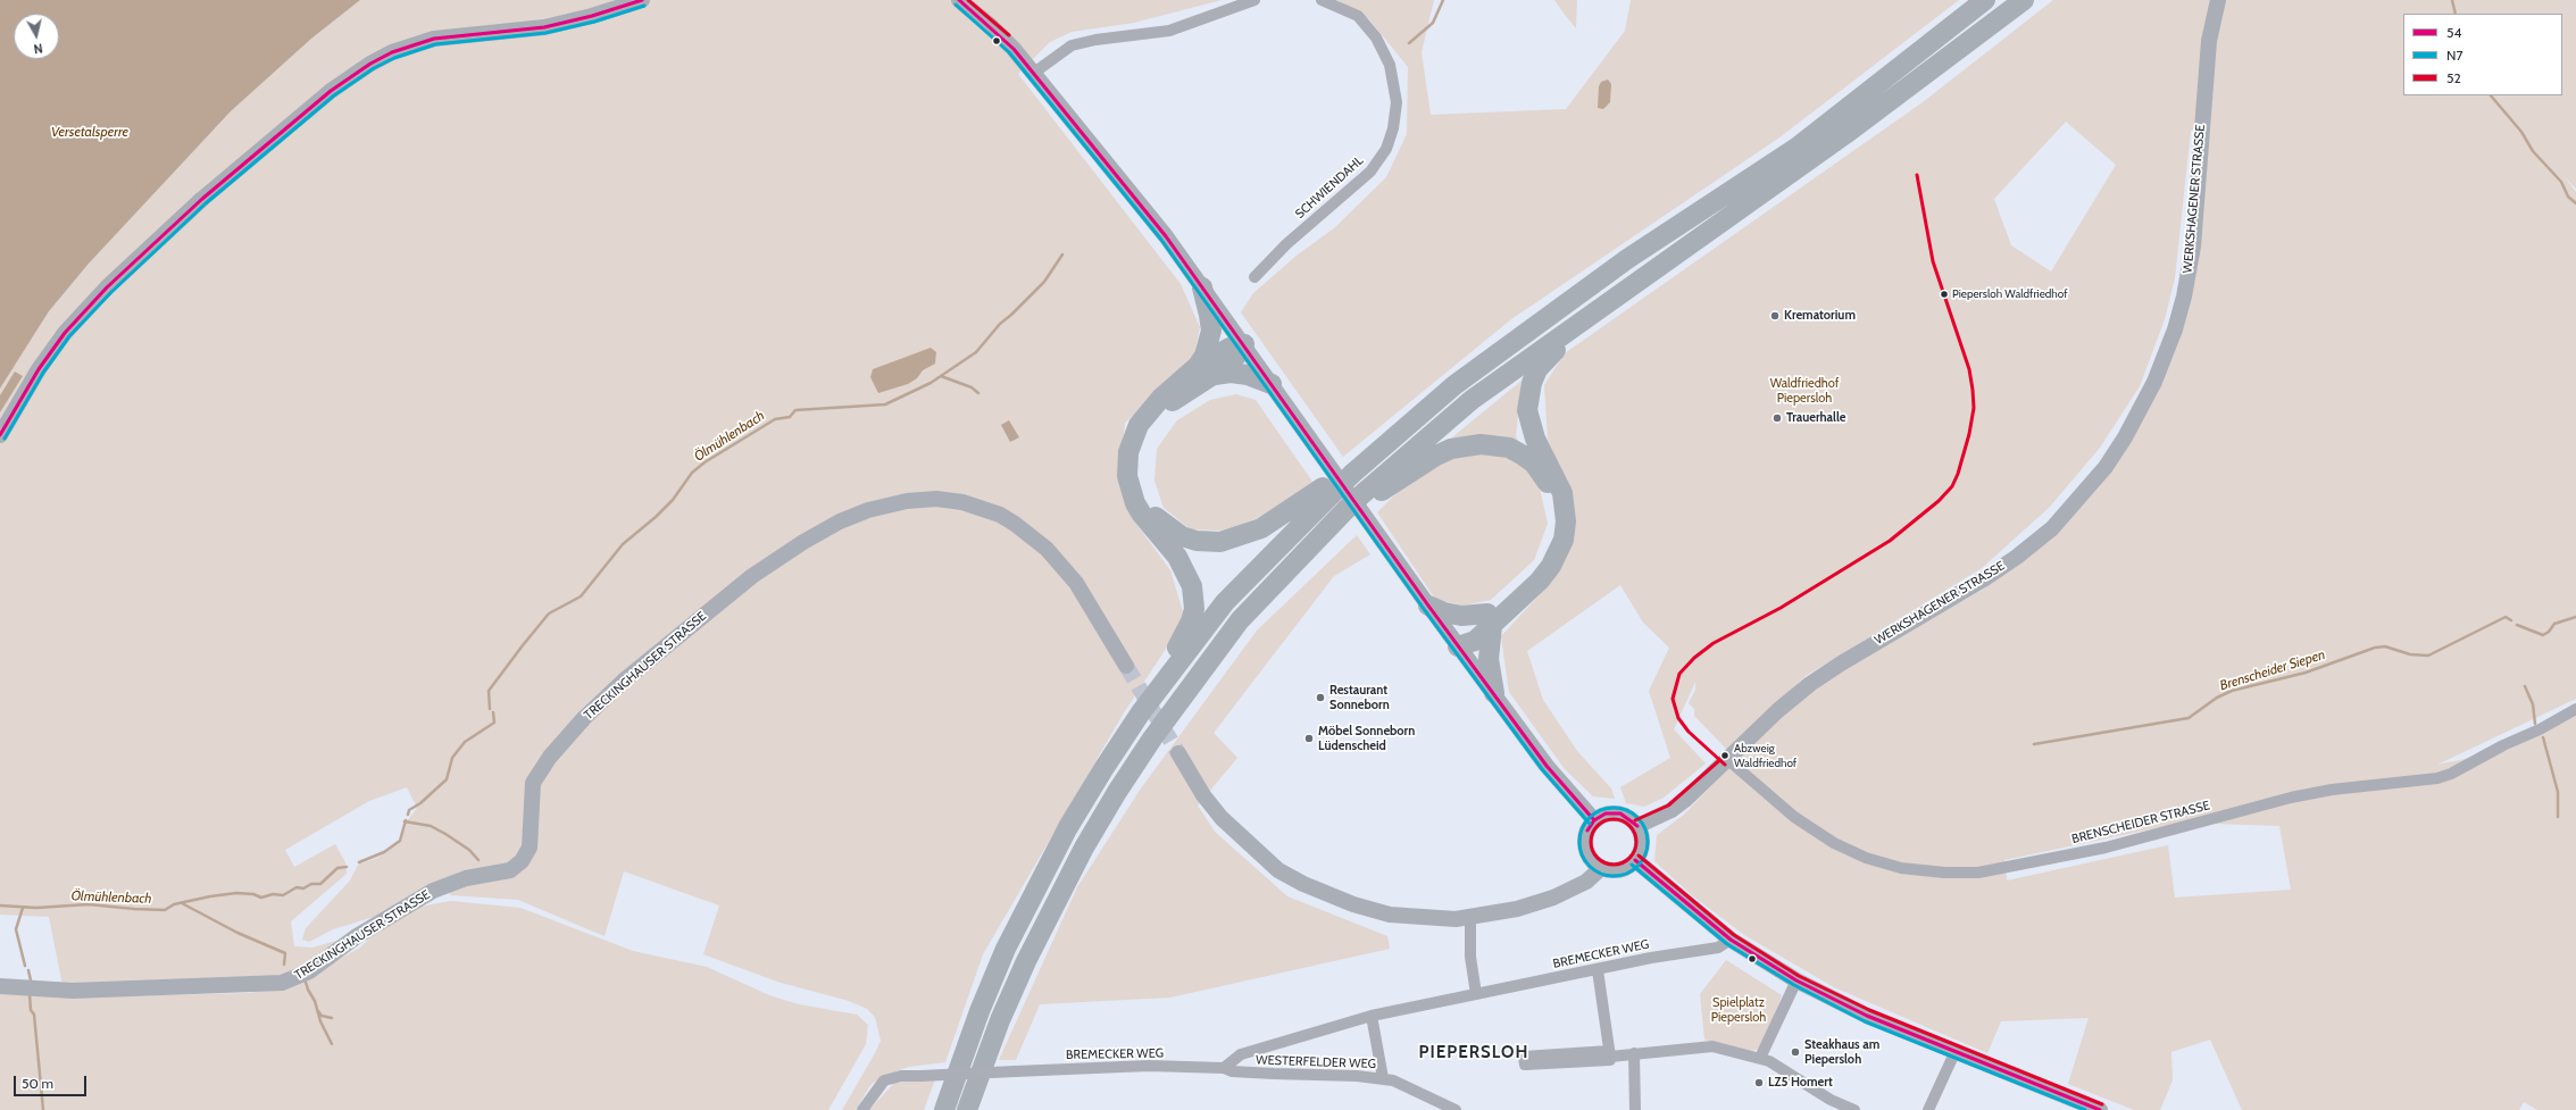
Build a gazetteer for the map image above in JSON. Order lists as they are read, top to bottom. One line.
{"streets":{"main road":["WERKSHAGENER STRASSE","TRECKINGHAUSER STRASSE"],"street":["SCHWIENDAHL","BRENSCHEIDER STRASSE","BREMECKER WEG","WESTERFELDER WEG"]},"crossings":[["WERKSHAGENER STRASSE","BRENSCHEIDER STRASSE"],["BREMECKER WEG","WESTERFELDER WEG"]],"districts":["PIEPERSLOH"],"water":["Versetalsperre","Ölmühlenbach","Brenscheider Siepen"],"parks":["Waldfriedhof Piepersloh","Spielplatz Piepersloh"],"places":["Piepersloh Waldfriedhof","Krematorium","Trauerhalle","Restaurant Sonneborn","Möbel Sonneborn Lüdenscheid","Abzweig Waldfriedhof","Steakhaus am Piepersloh","LZ5 Homert"],"lines":["transit line 54","transit line 52","transit line N7"],"legend":["54","N7","52"],"scale_bar":"50 m","north":"bottom"}
